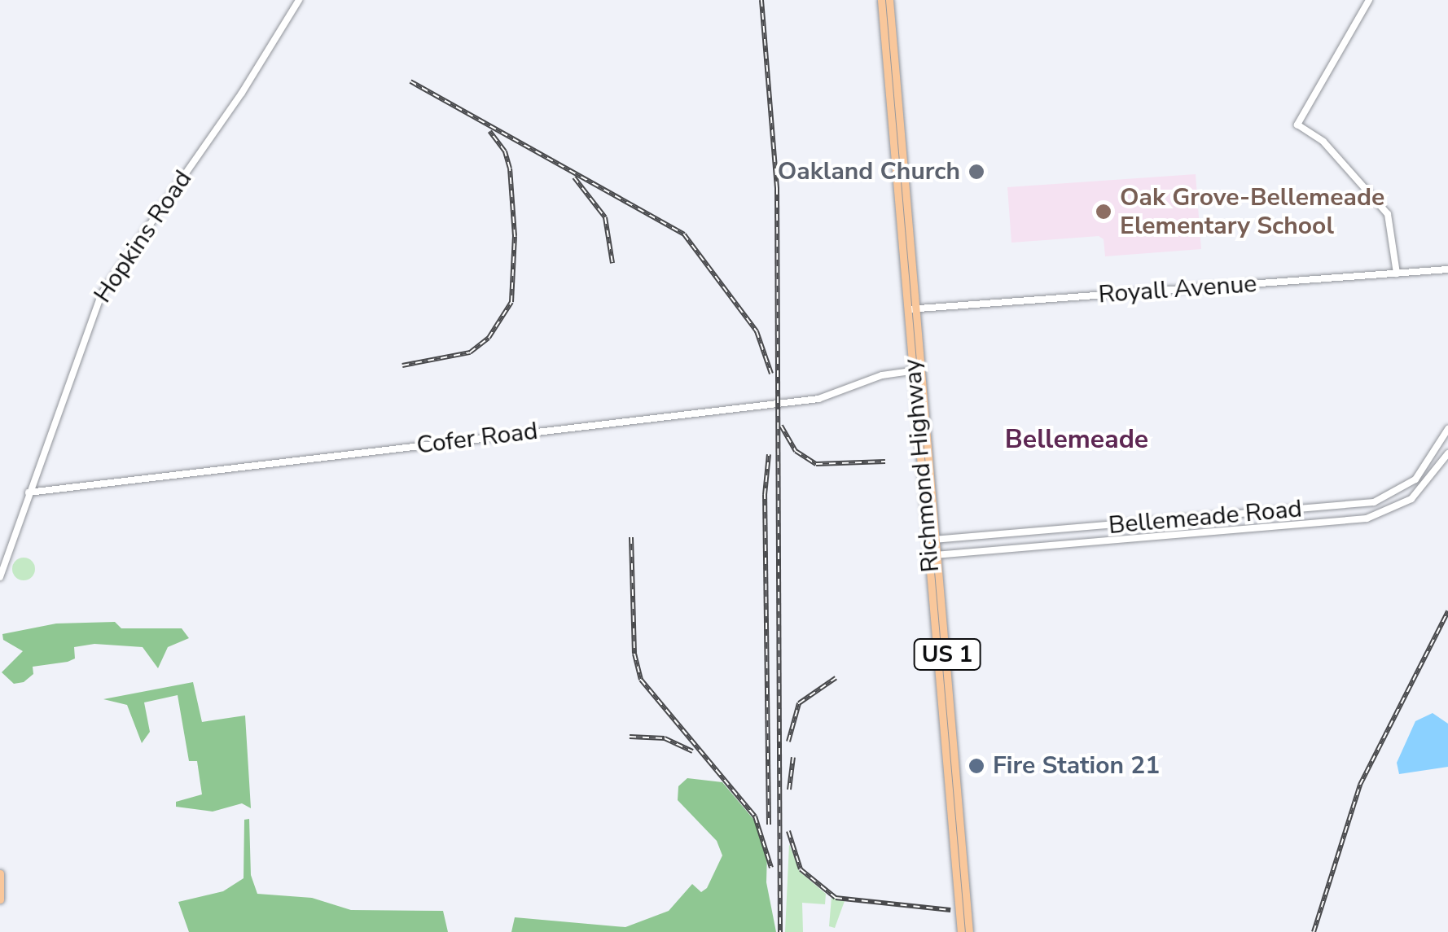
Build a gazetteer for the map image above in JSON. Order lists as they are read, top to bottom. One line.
{"streets":{"main road":["Richmond Highway","US 1"],"street":["Hopkins Road","Royall Avenue","Cofer Road","Bellemeade Road"]},"crossings":[["Hopkins Road","Cofer Road"],["Royall Avenue","Richmond Highway"],["Cofer Road","Richmond Highway"],["Richmond Highway","Bellemeade Road"]],"districts":["Bellemeade"],"places":["Oakland Church","Oak Grove-Bellemeade Elementary School","Fire Station 21"]}
